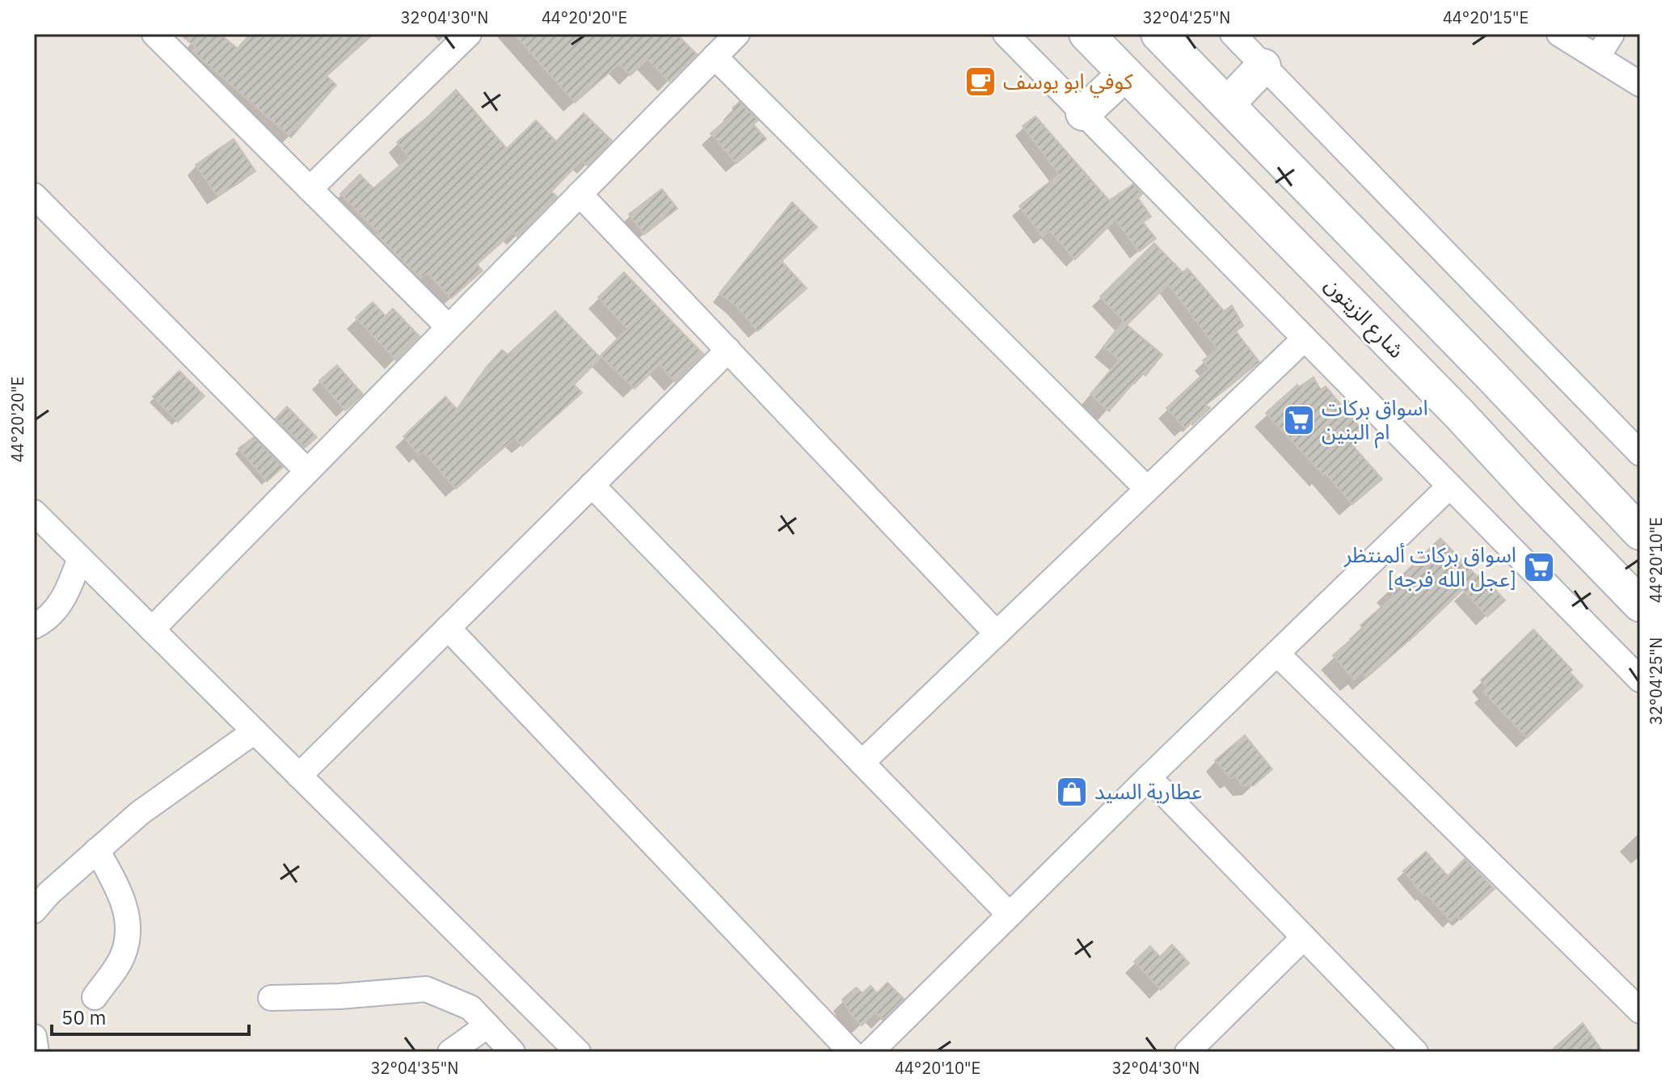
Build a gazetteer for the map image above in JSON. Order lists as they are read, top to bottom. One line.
{"streets":{"main road":["شارع الزيتون"]},"places":{"cafe":["كوفي ابو يوسف"],"supermarket":["اسواق بركات ام البنين","اسواق بركات ألمنتظر [عجل الله فرجه]"],"shop":["عطارية السيد"]},"scale_bar":"50 m","coordinates":["32°04'30\"N","44°20'20\"E","32°04'25\"N","44°20'15\"E","44°20'10\"E","32°04'35\"N"]}
